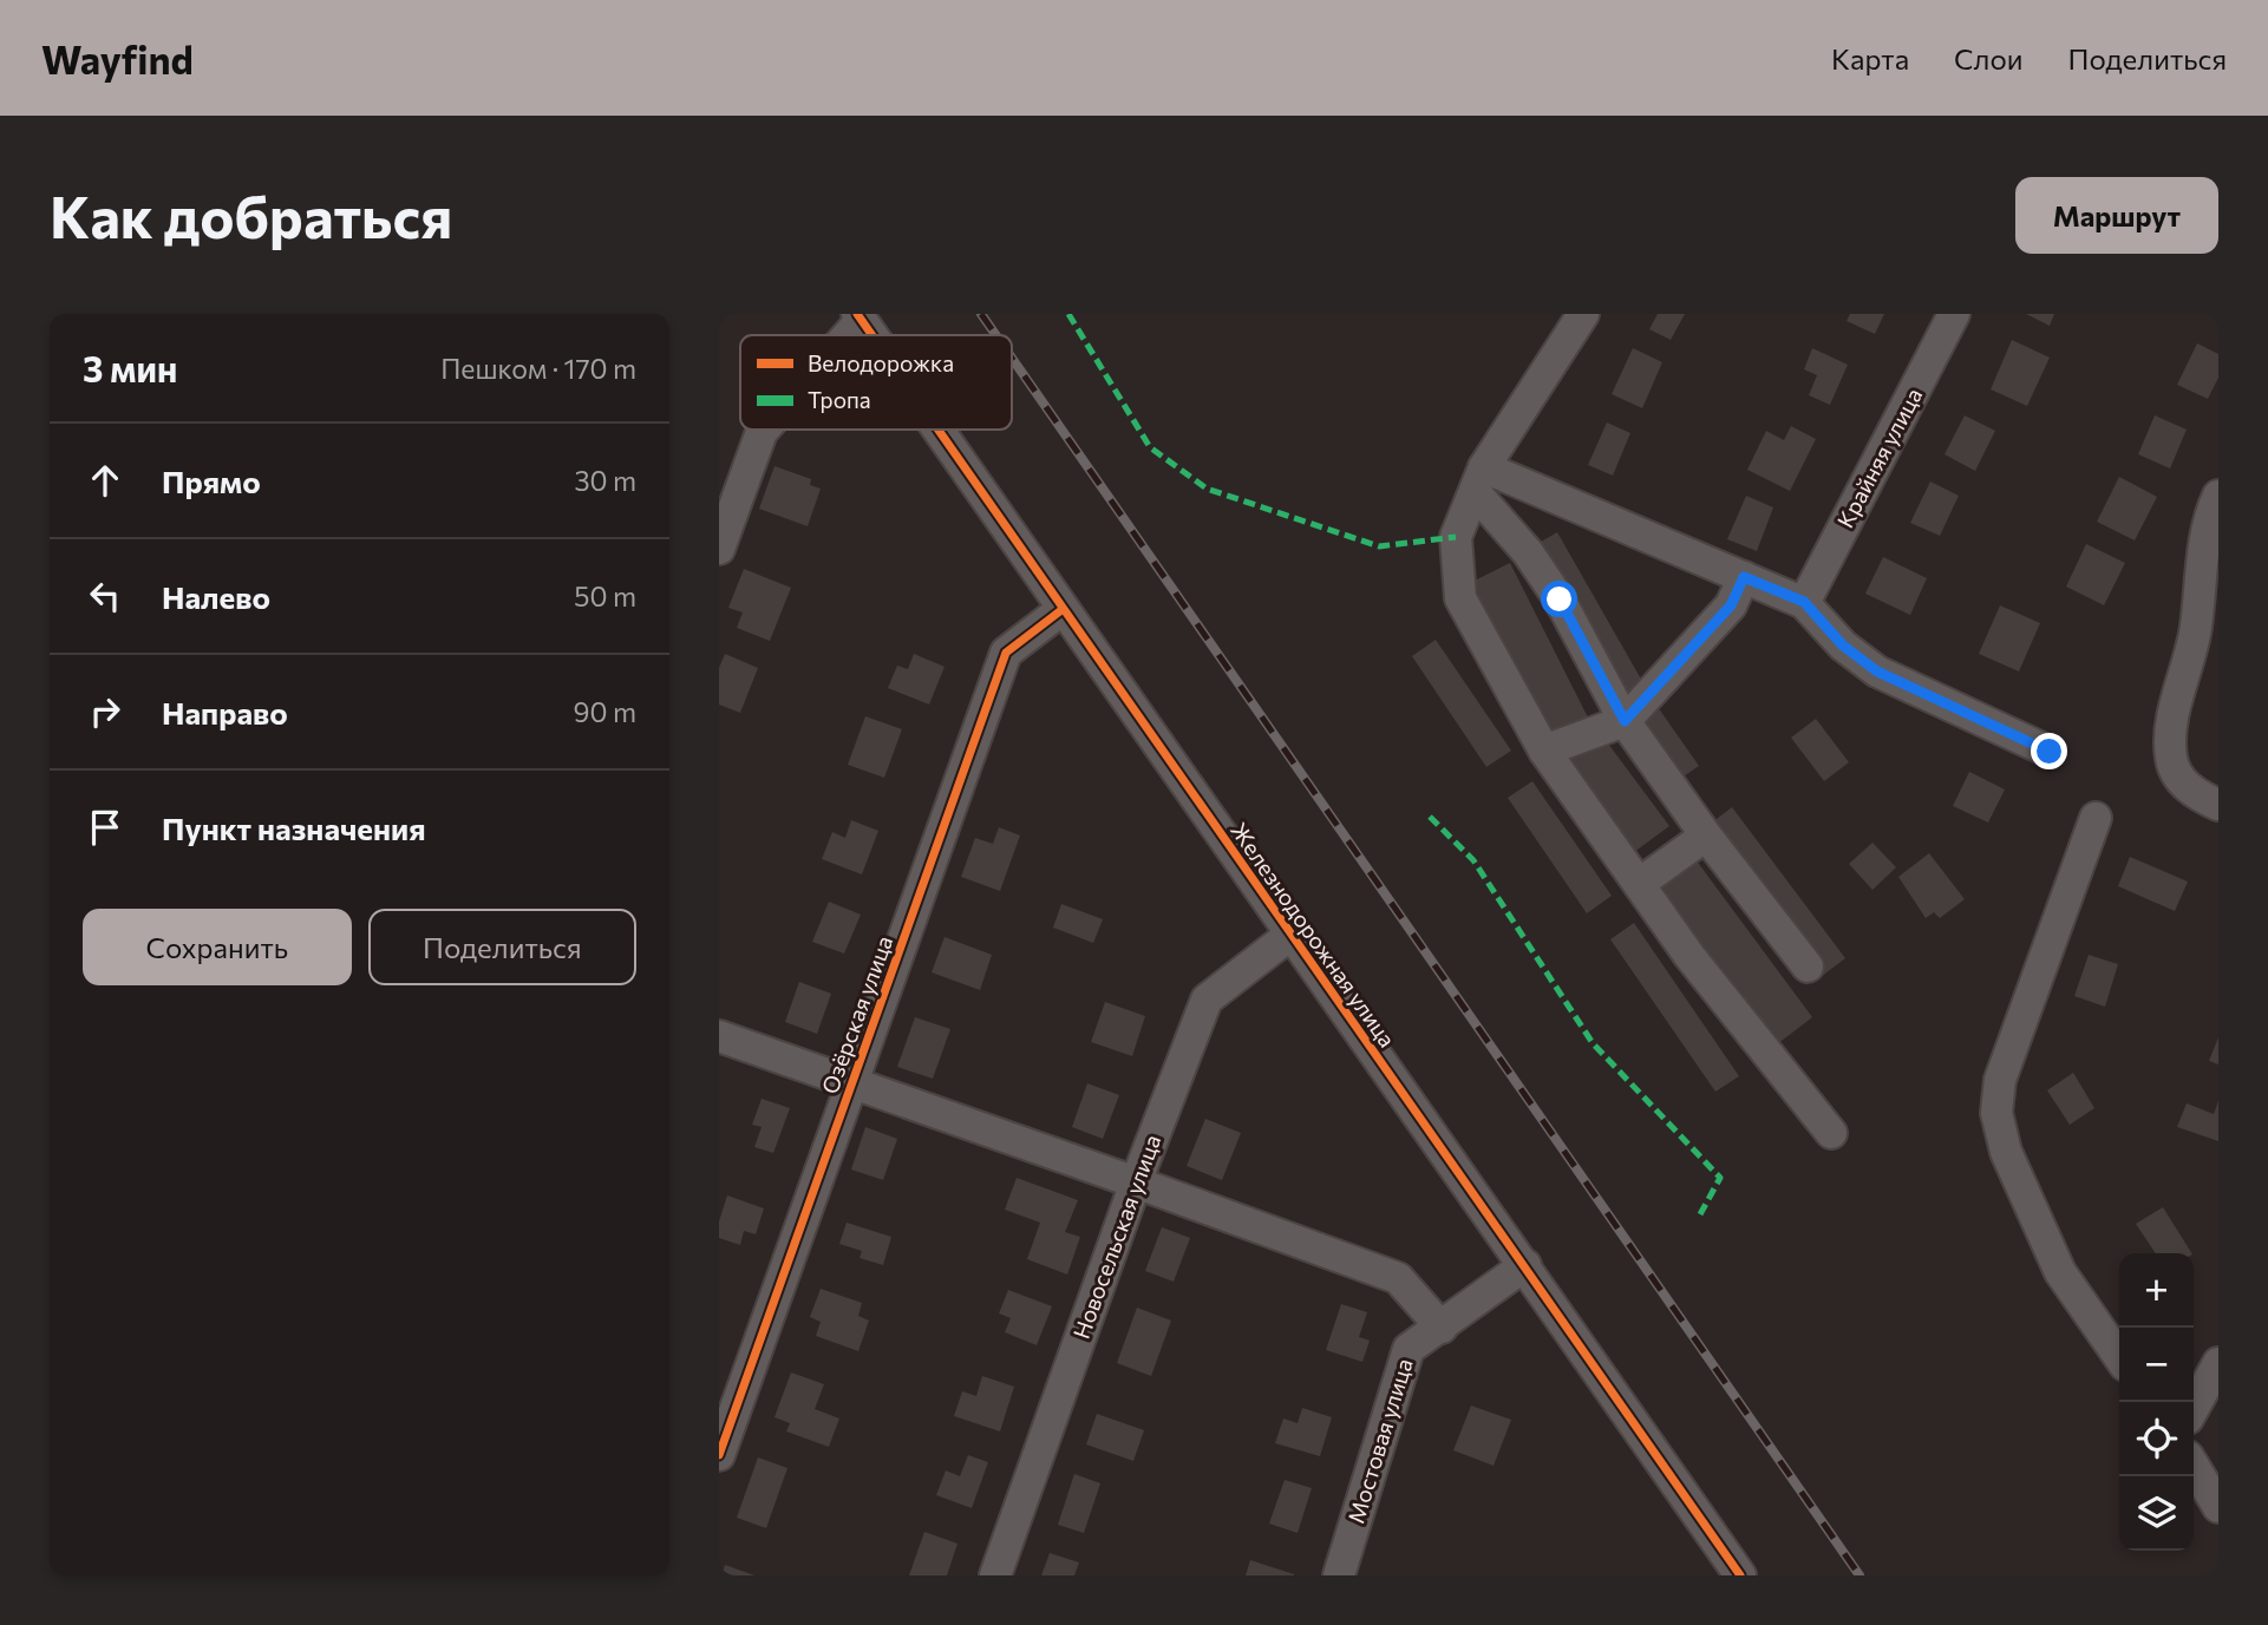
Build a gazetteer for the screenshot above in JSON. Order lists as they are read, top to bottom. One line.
{"streets":{"street":["Крайняя улица","Железнодорожная улица","Озёрская улица","Новосельская улица","Мостовая улица"]},"crossings":[["Железнодорожная улица","Озёрская улица"],["Железнодорожная улица","Новосельская улица"],["Железнодорожная улица","Мостовая улица"]],"legend":["Велодорожка","Тропа"],"page":{"header":"Wayfind","nav":["Карта","Слои","Поделиться"],"buttons":["Маршрут",["Сохранить","Поделиться"]],"title":"Как добраться","heading":["3 мин","Пешком · 170 m"],"list":[["Прямо","30 m"],["Налево","50 m"],["Направо","90 m"],"Пункт назначения"],"map_buttons":["+","−"]}}
